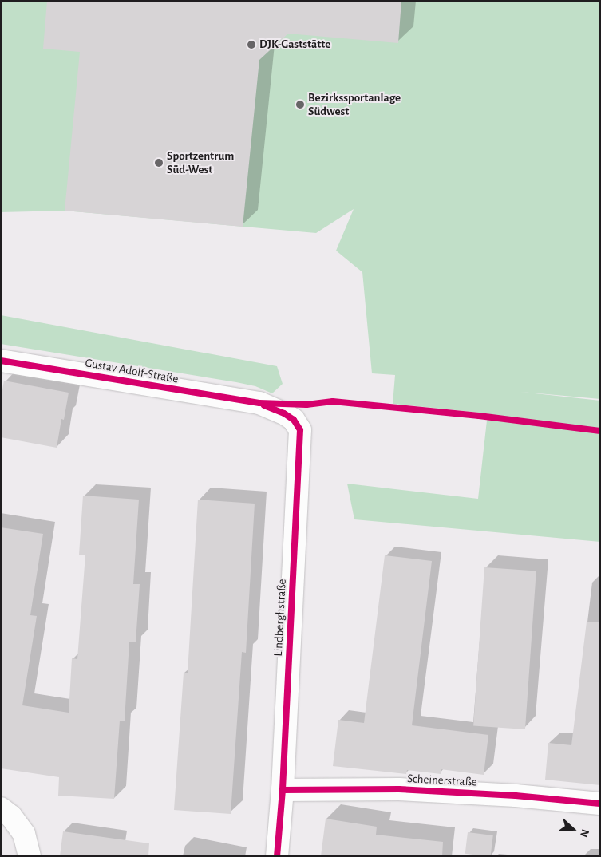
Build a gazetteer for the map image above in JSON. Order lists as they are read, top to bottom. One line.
{"streets":{"street":["Gustav-Adolf-Straße","Lindberghstraße","Scheinerstraße"]},"crossings":[["Gustav-Adolf-Straße","Lindberghstraße"],["Lindberghstraße","Scheinerstraße"]],"places":["DJK-Gaststätte","Bezirkssportanlage Südwest","Sportzentrum Süd-West"],"north":"right"}
